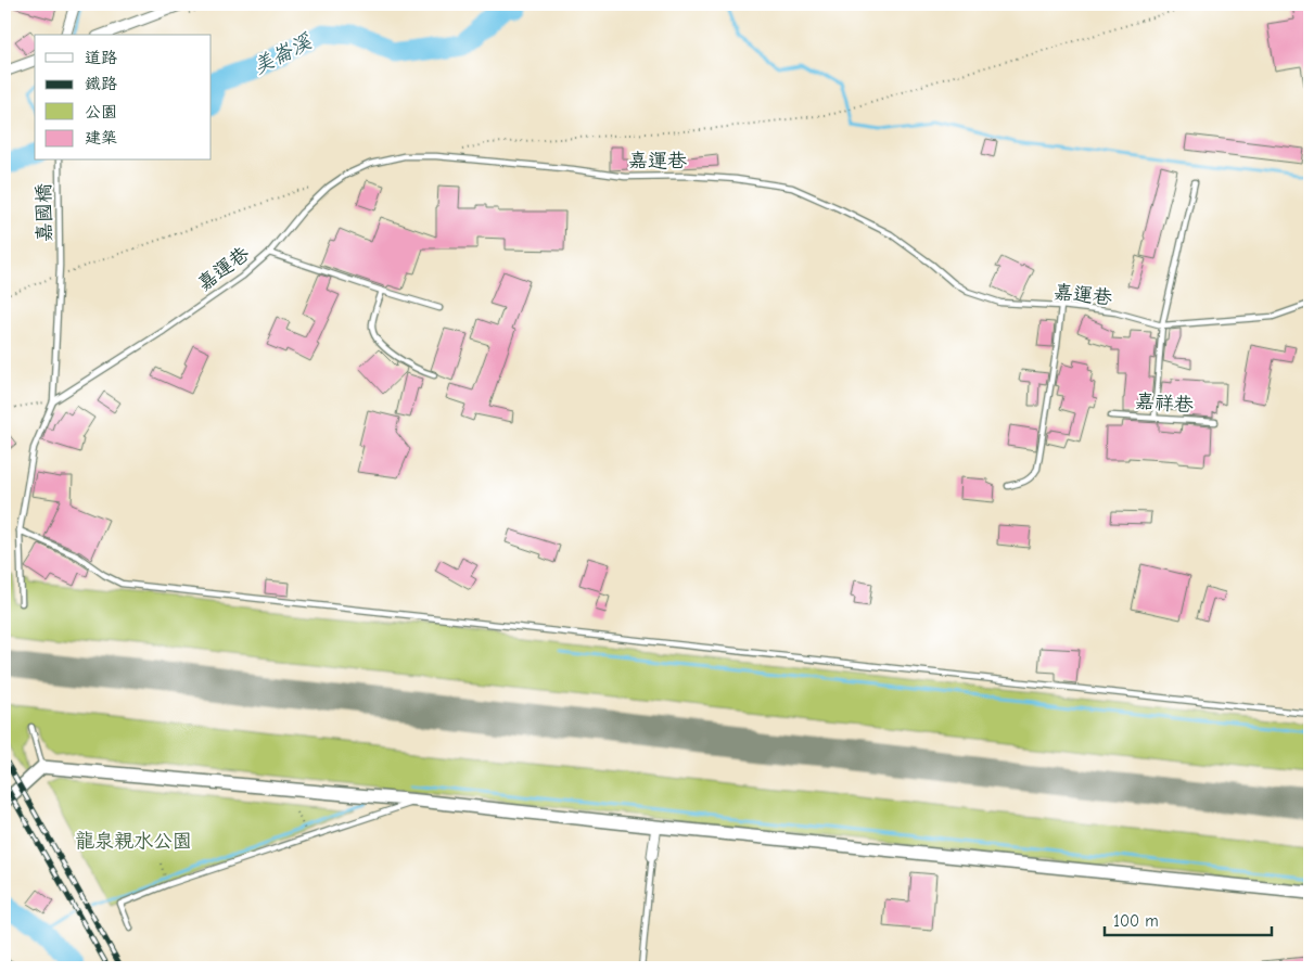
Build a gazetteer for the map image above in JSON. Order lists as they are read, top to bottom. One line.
{"streets":{"lane":["嘉運巷","嘉國橋","嘉祥巷"]},"crossings":[["嘉運巷","嘉國橋"]],"water":["美崙溪"],"parks":["龍泉親水公園"],"legend":["道路","鐵路","公園","建築"],"scale_bar":"100 m"}
